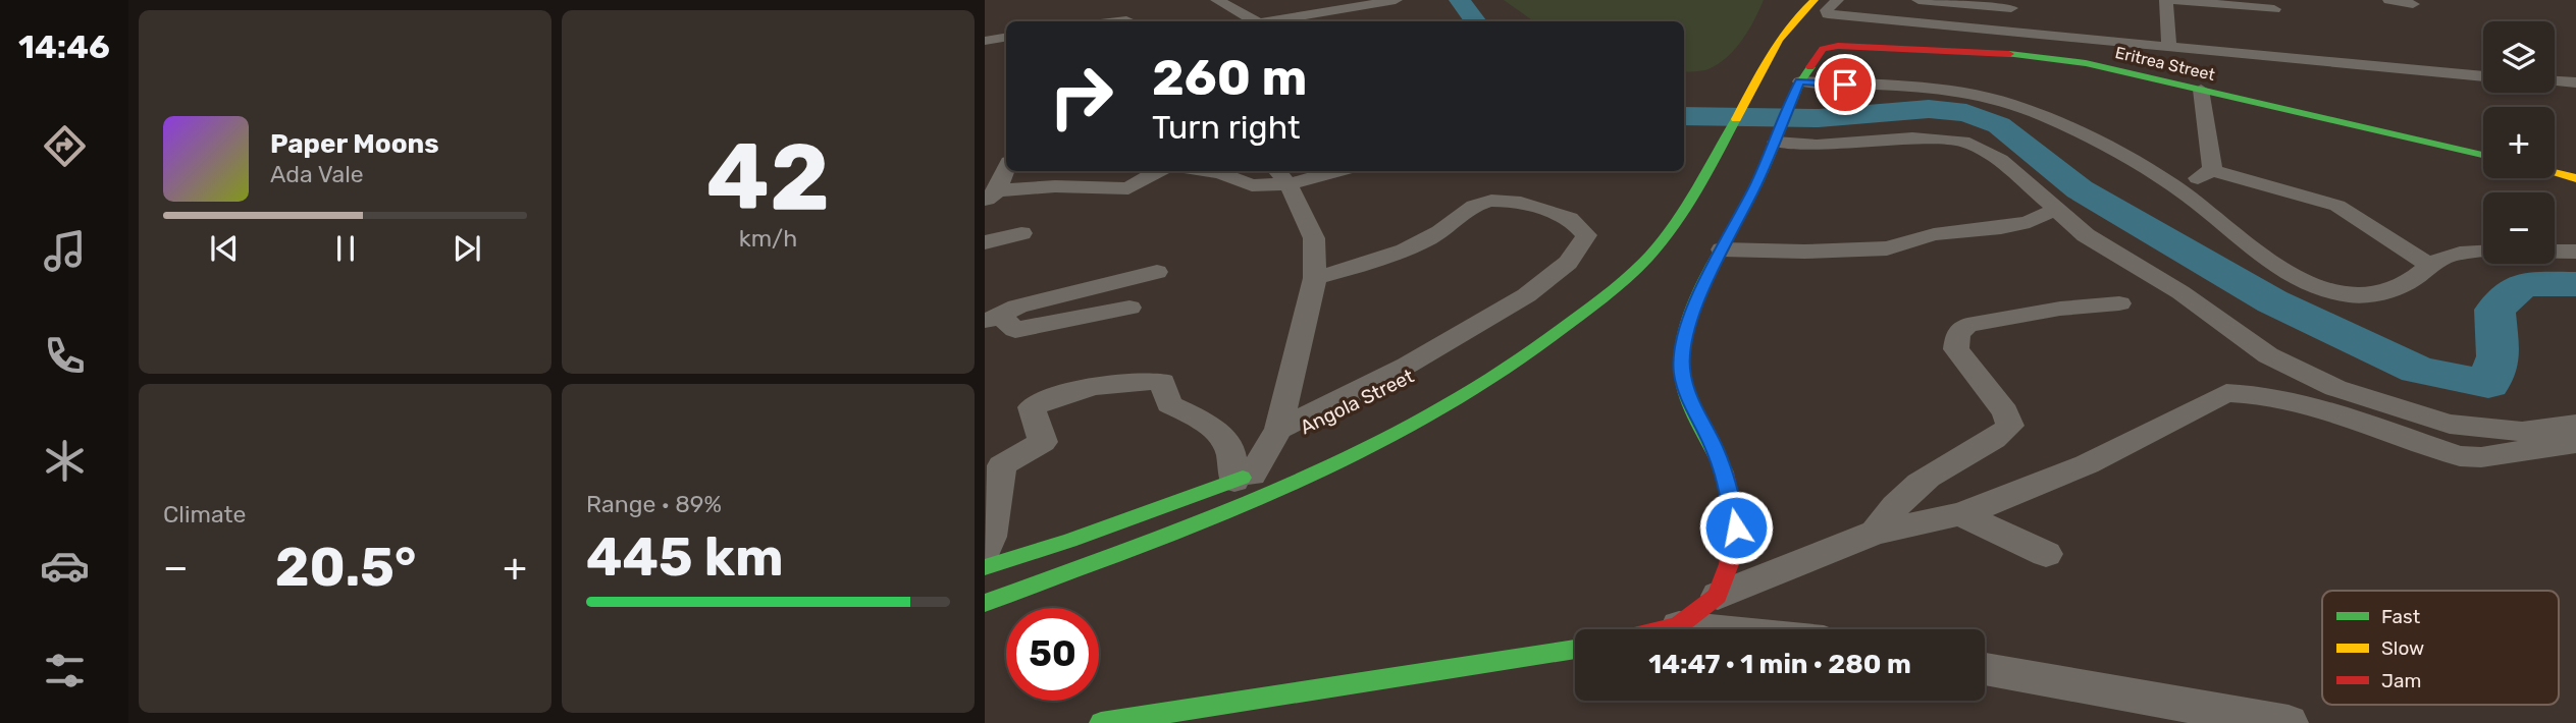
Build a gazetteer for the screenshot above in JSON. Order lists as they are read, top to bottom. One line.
{"streets":{"main road":["Eritrea Street"]},"legend":["Fast","Slow","Jam"],"page":{"tabs":"14:46","tile":[["42","km/h"],"Climate",["Range · 89%","445 km"]],"map_buttons":["+","−"],"turn":["260 m","Turn right"],"song":["Paper Moons","Ada Vale"],"heat":["−","20.5°","+"],"limit":"50","trip":"14:47 · 1 min · 280 m"}}
